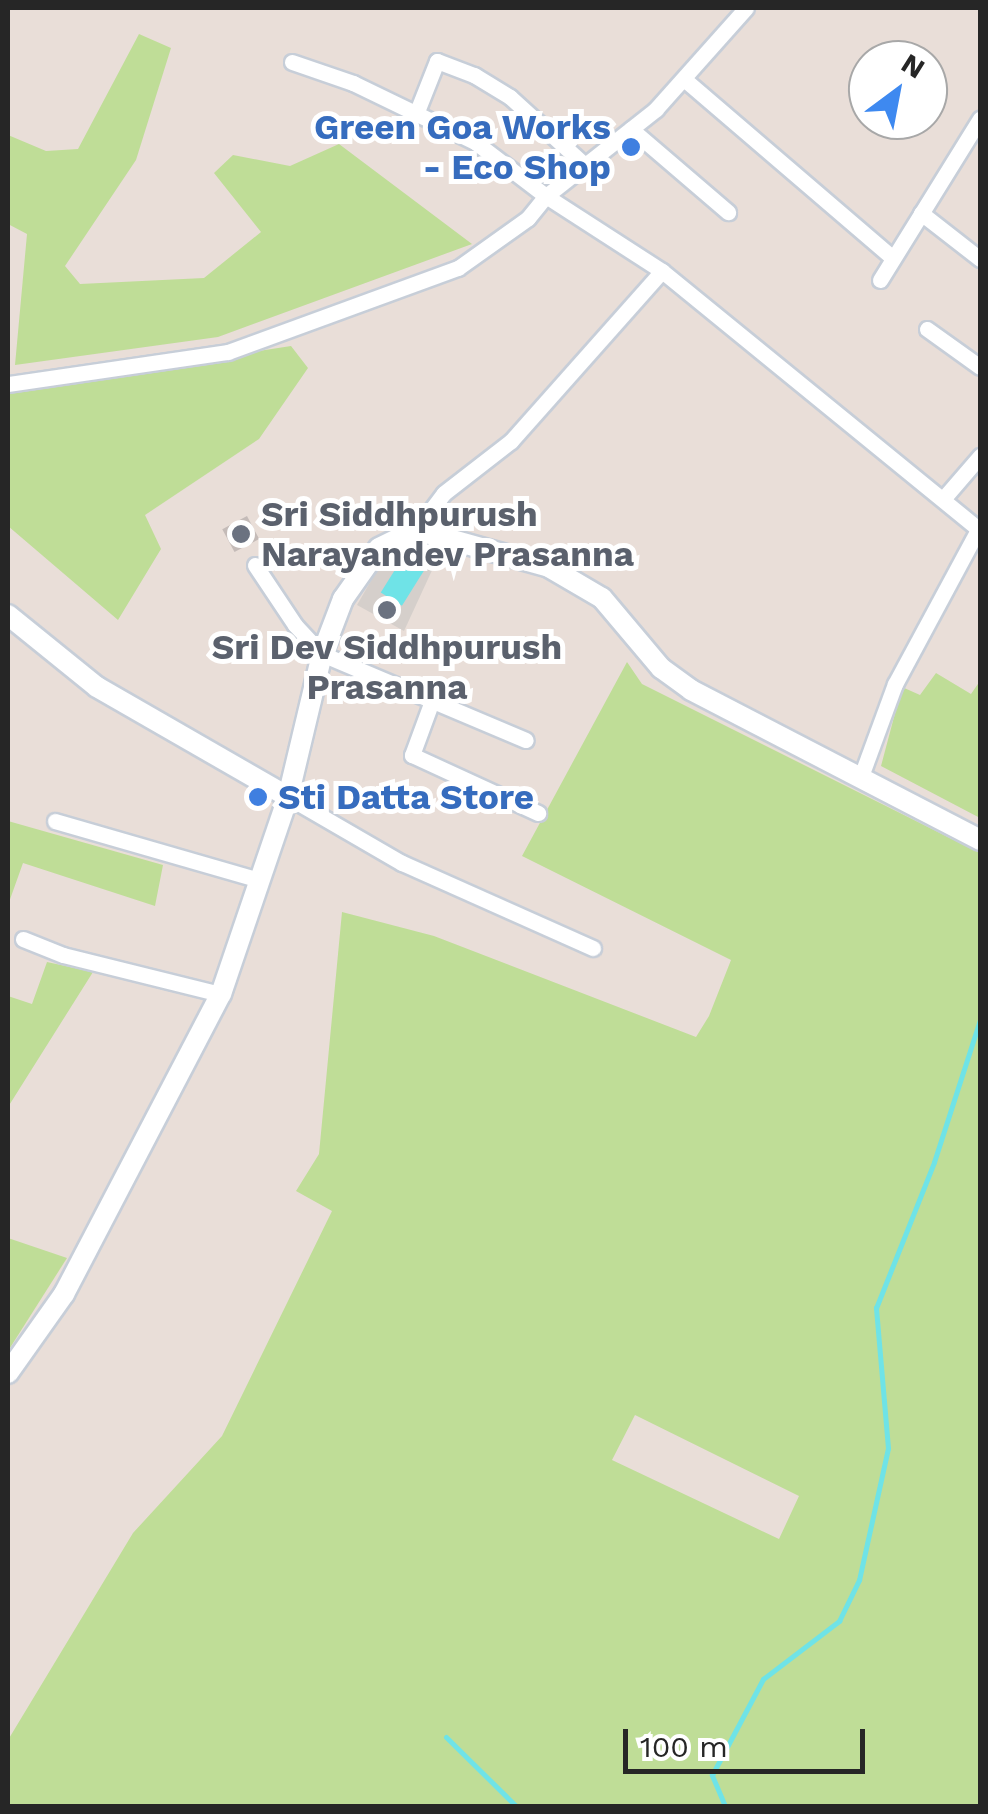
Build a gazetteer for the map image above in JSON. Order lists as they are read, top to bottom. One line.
{"places":["Green Goa Works - Eco Shop","Sri Siddhpurush Narayandev Prasanna","Sri Dev Siddhpurush Prasanna","Sti Datta Store"],"scale_bar":"100 m","north":"top right"}
